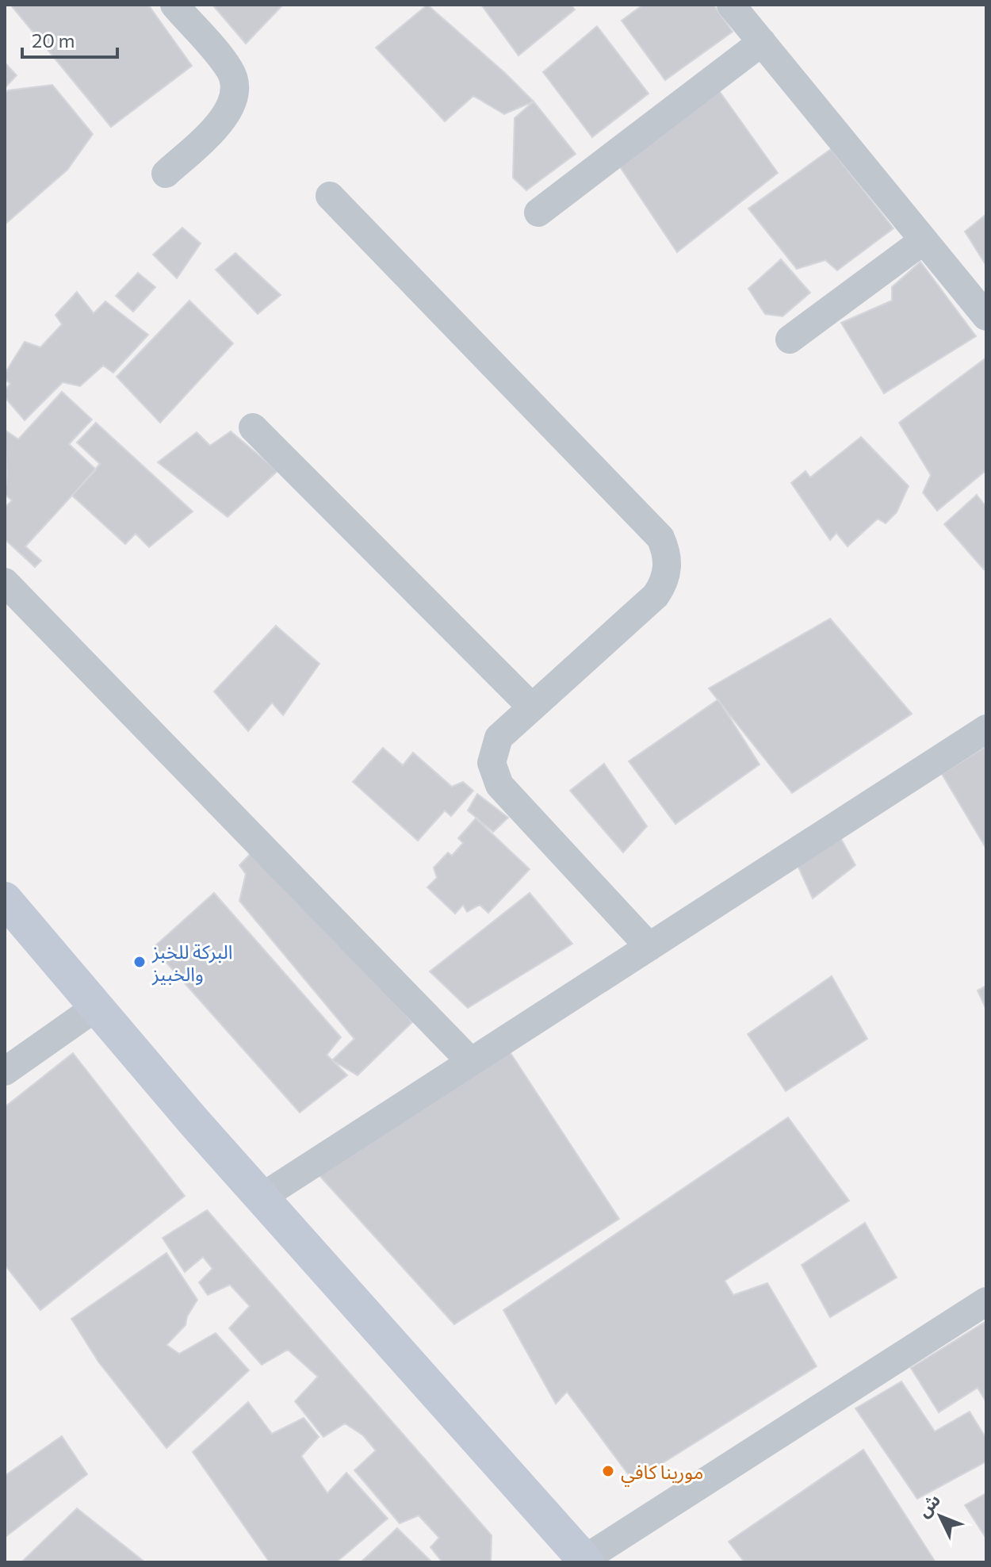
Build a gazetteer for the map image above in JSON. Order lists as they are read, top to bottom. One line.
{"places":["البركة للخبز والخبيز","مورينا كافي"],"scale_bar":"20 m","north":"top left"}
